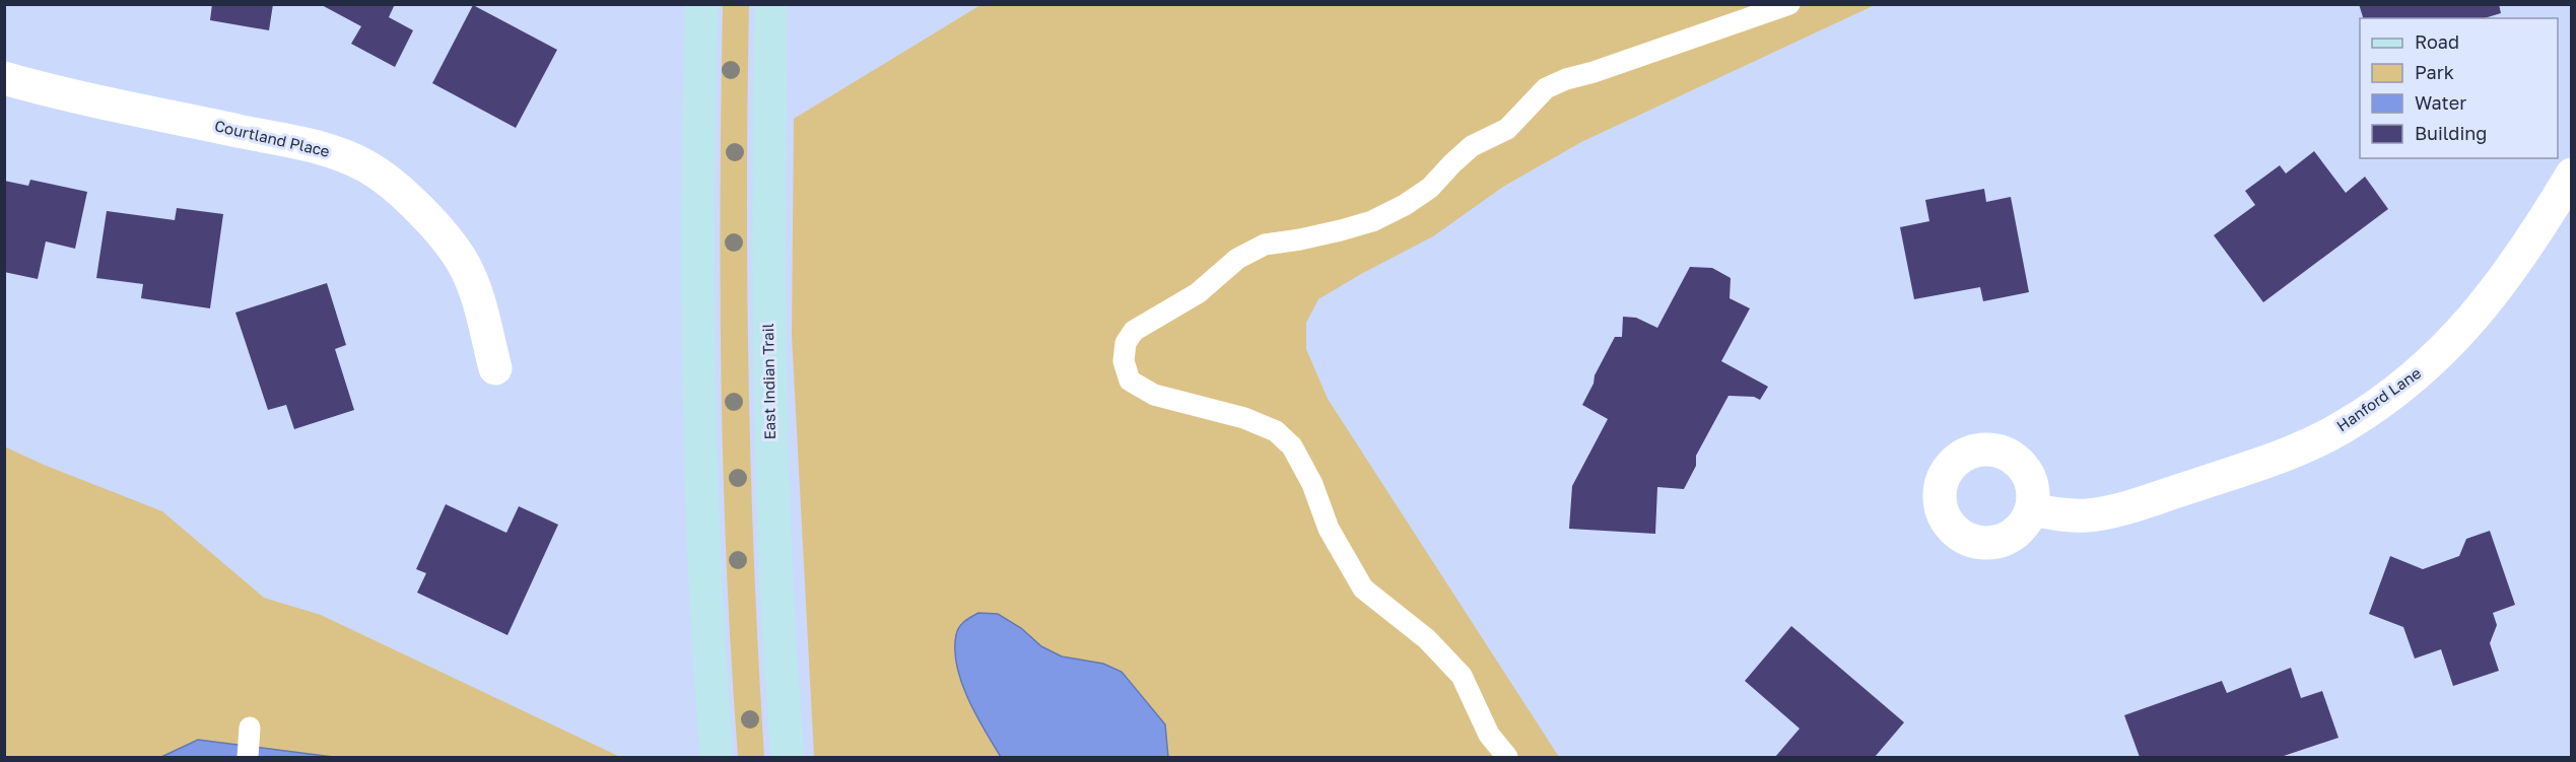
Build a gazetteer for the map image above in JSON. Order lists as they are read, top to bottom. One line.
{"streets":{"main road":["East Indian Trail"],"street":["Courtland Place","Hanford Lane"]},"legend":["Road","Park","Water","Building"]}
